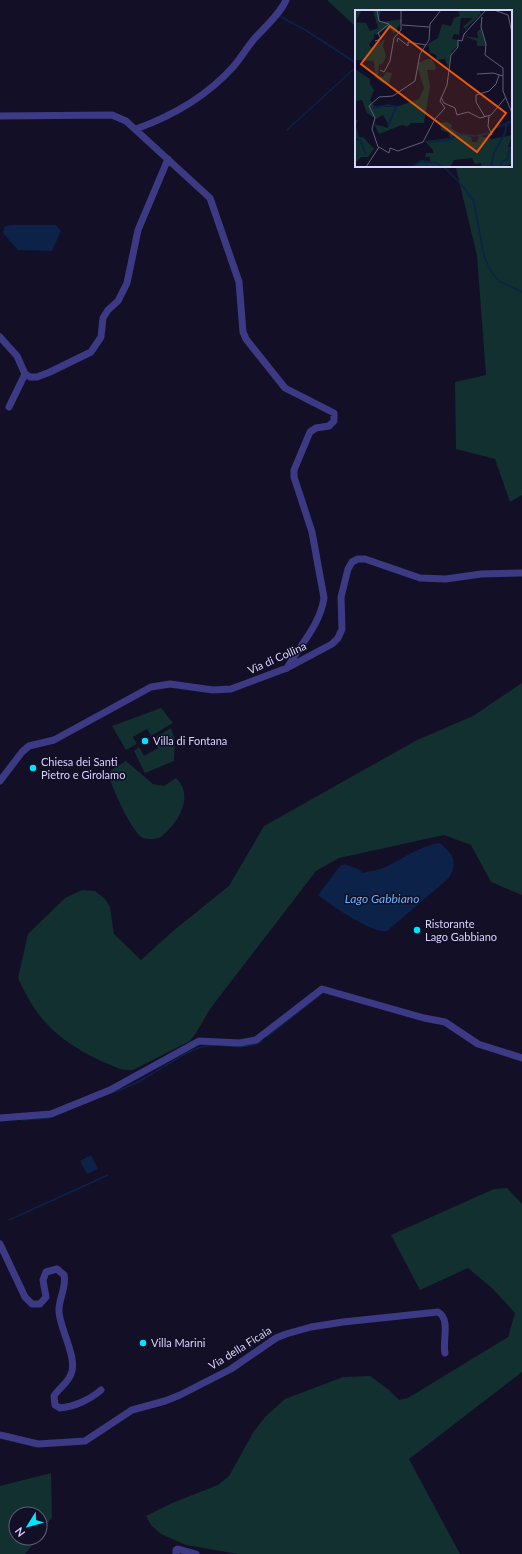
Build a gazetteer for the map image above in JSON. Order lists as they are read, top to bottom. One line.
{"streets":{"street":["Via di Collina","Via della Ficaia"]},"water":["Lago Gabbiano"],"places":["Villa di Fontana","Chiesa dei Santi Pietro e Girolamo","Ristorante Lago Gabbiano","Villa Marini"],"north":"bottom left"}
